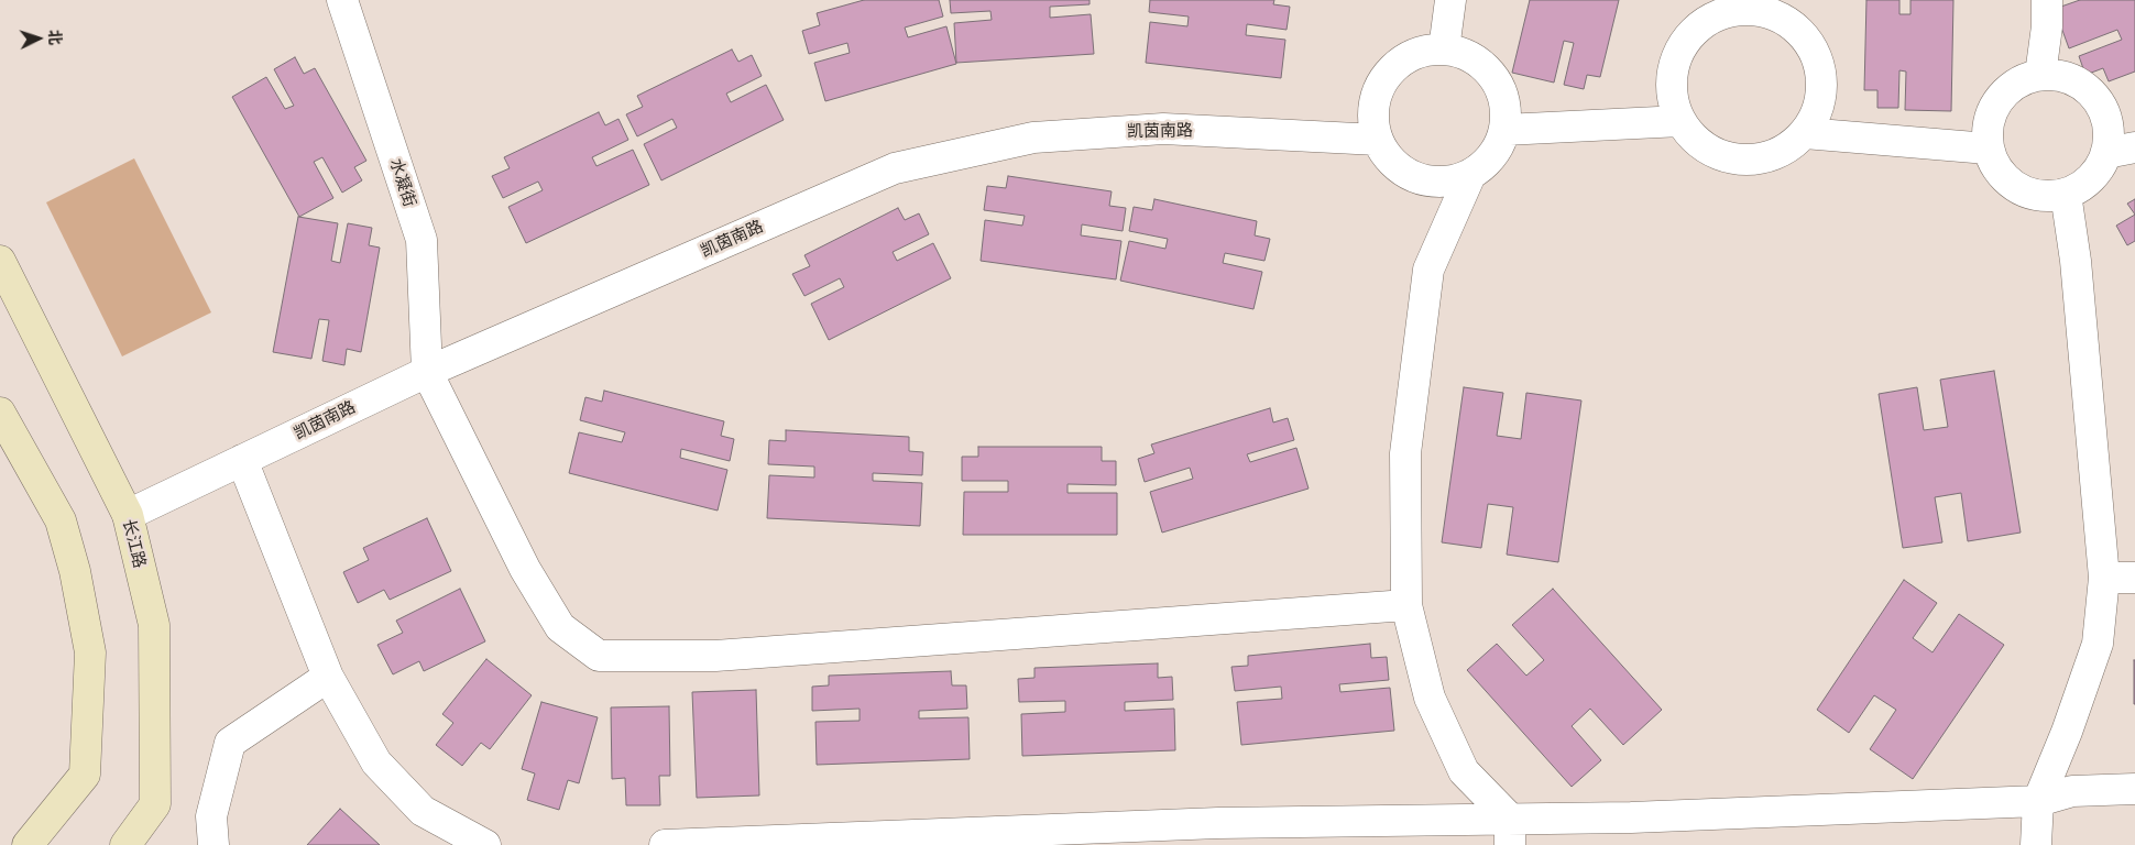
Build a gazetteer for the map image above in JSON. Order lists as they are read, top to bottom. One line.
{"streets":{"main road":["长江路"],"street":["凯茵南路","水凝街"]},"crossings":[["凯茵南路","水凝街"],["凯茵南路","长江路"]],"north":"right"}
